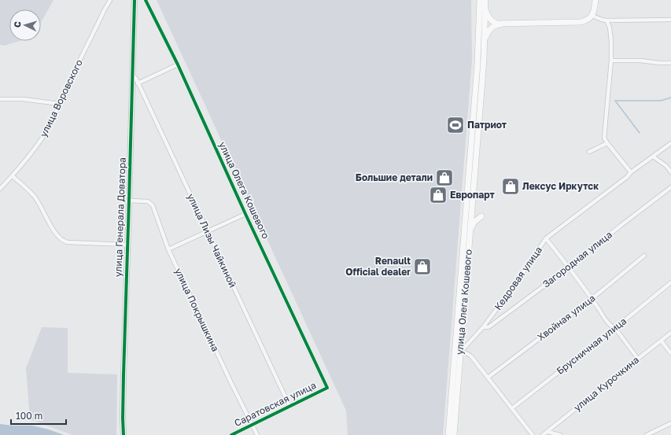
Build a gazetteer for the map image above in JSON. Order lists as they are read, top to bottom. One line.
{"streets":{"main road":["улица Олега Кошевого"],"street":["улица Воровского","улица Генерала Доватора","улица Лизы Чайкиной","Загородная улица","Кедровая улица","улица Покрышкина","Хвойная улица","Брусничная улица","улица Курочкина","Саратовская улица"]},"crossings":[["улица Олега Кошевого","Кедровая улица"],["улица Олега Кошевого","Саратовская улица"],["улица Генерала Доватора","улица Лизы Чайкиной"],["улица Генерала Доватора","улица Покрышкина"],["улица Лизы Чайкиной","Саратовская улица"],["Загородная улица","Кедровая улица"],["улица Покрышкина","Саратовская улица"]],"places":{"sports":["Патриот"],"shop":["Большие детали","Лексус Иркутск","Европарт","Renault Official dealer"]},"scale_bar":"100 m","north":"left"}
